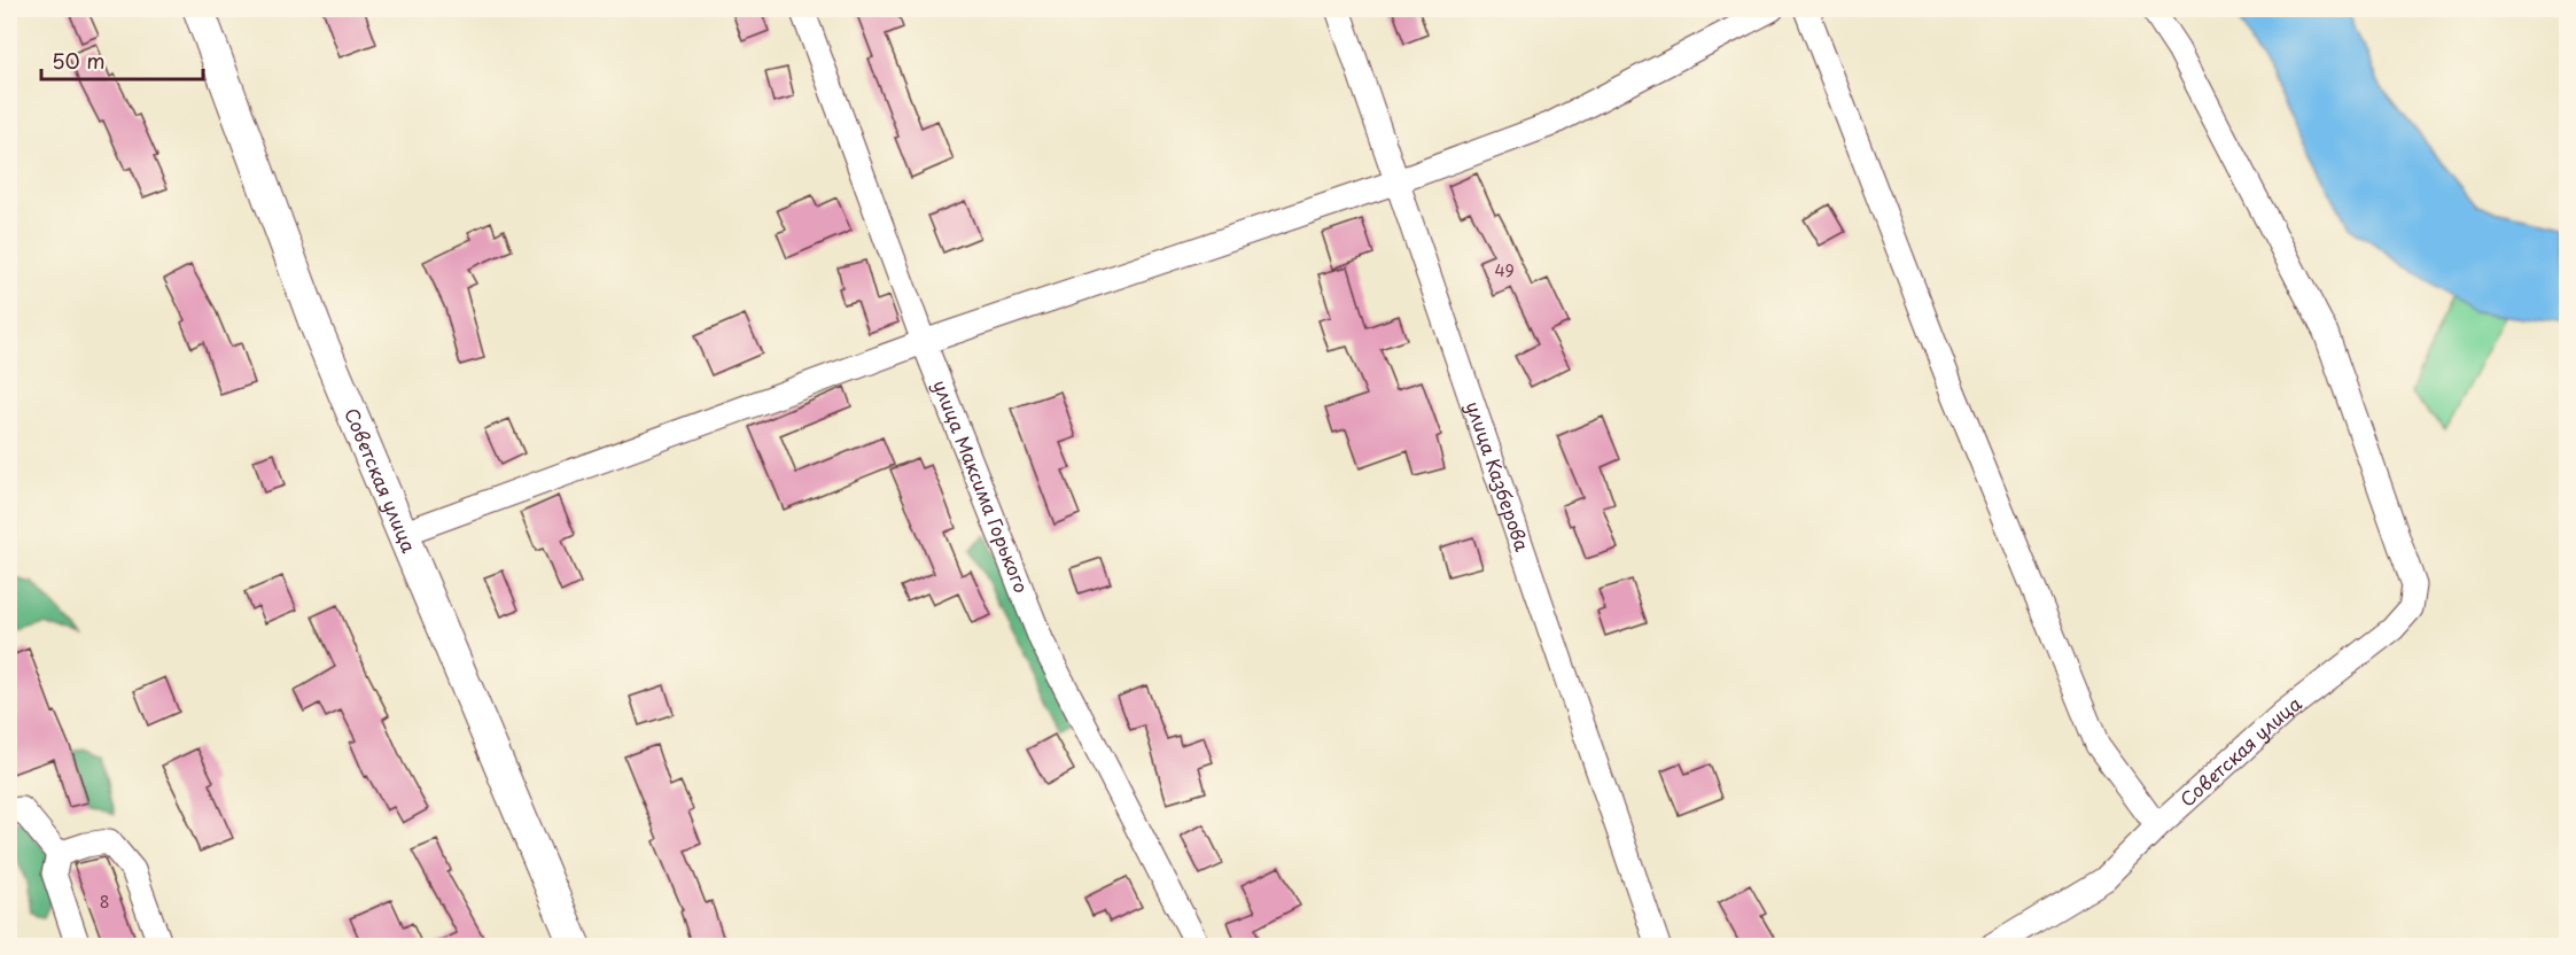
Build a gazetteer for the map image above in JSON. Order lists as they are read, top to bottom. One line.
{"streets":{"street":["улица Казберова","Советская улица","улица Максима Горького"]},"house_numbers":["49","8"],"scale_bar":"50 m"}
